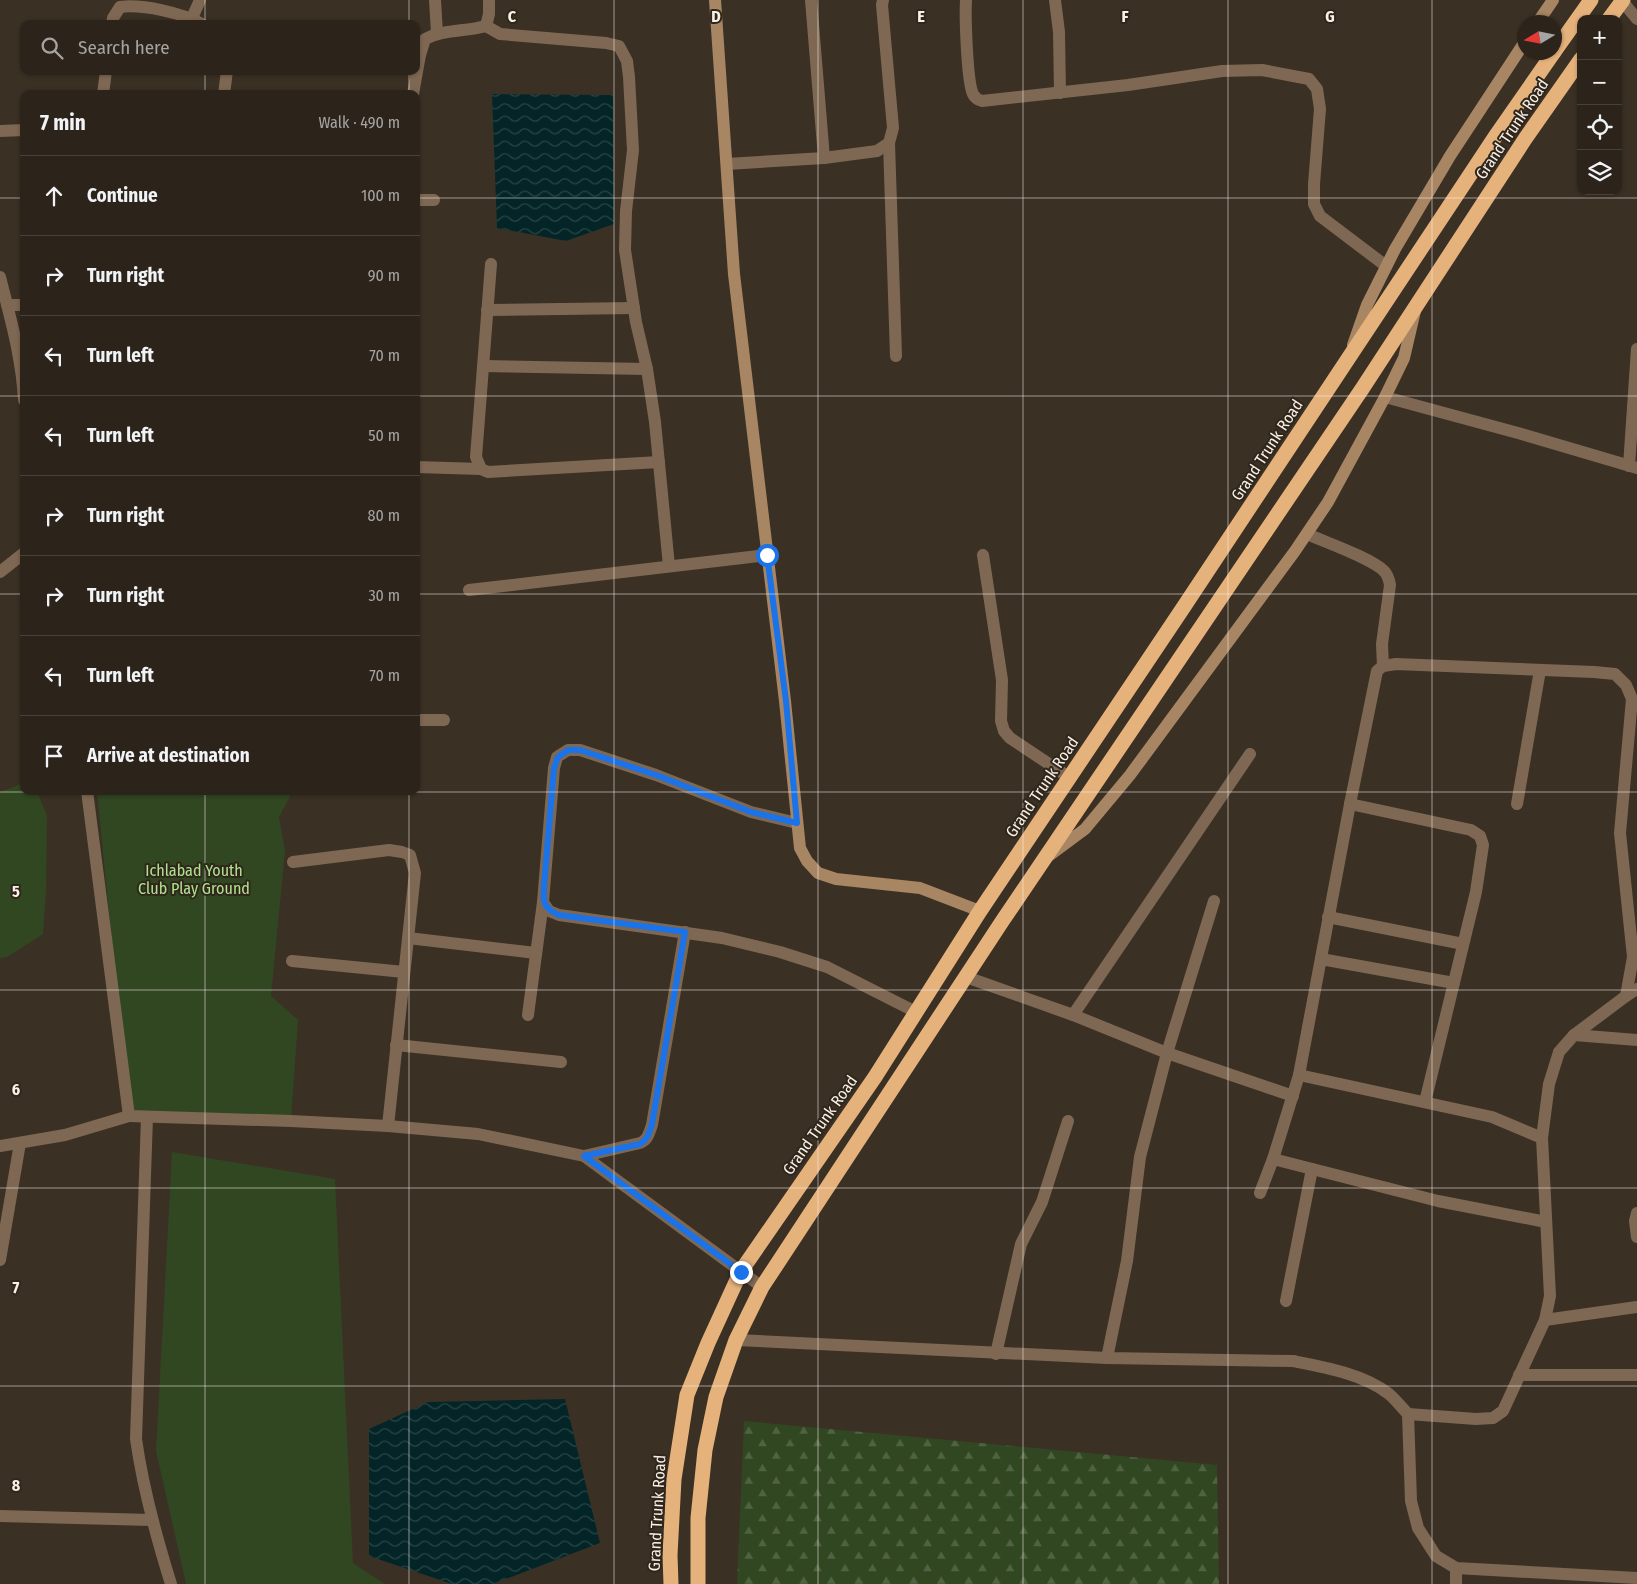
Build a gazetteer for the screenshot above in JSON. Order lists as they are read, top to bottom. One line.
{"streets":{"highway":["Grand Trunk Road"]},"parks":["Ichlabad Youth Club Play Ground"],"north":"left","page":{"map_buttons":["+","−"],"search":"Search here","heading":["7 min","Walk · 490 m"],"list":[["Continue","100 m"],["Turn right","90 m"],["Turn left","70 m"],["Turn left","50 m"],["Turn right","80 m"],["Turn right","30 m"],["Turn left","70 m"],"Arrive at destination"]},"grid":{"columns":["C","D","E","F","G"],"rows":["5","6","7","8"]}}
